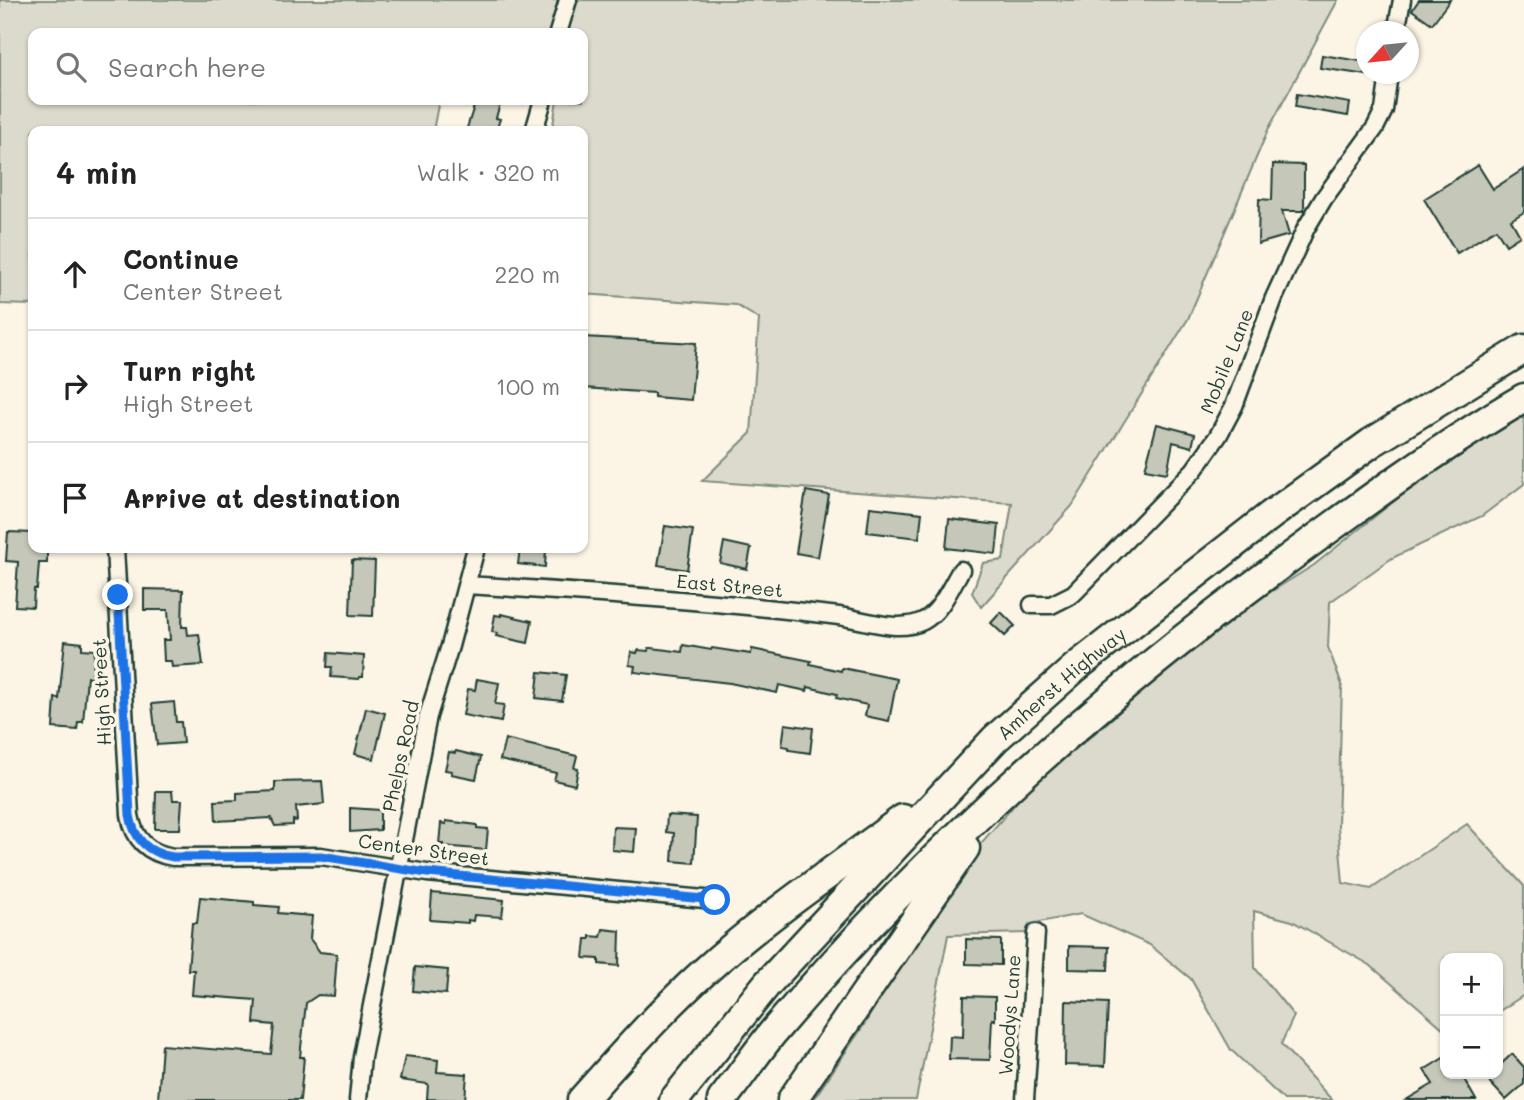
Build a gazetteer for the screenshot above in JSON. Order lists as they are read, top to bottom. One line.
{"streets":{"highway":["Amherst Highway"],"street":["Mobile Lane","East Street","High Street","Phelps Road","Center Street","Woodys Lane"]},"crossings":[["East Street","Phelps Road"],["High Street","Center Street"],["Phelps Road","Center Street"]],"north":"bottom left","page":{"search":"Search here","heading":["4 min","Walk · 320 m"],"list":[["Continue","Center Street","220 m"],["Turn right","High Street","100 m"],"Arrive at destination"],"map_buttons":["+","−"]}}
